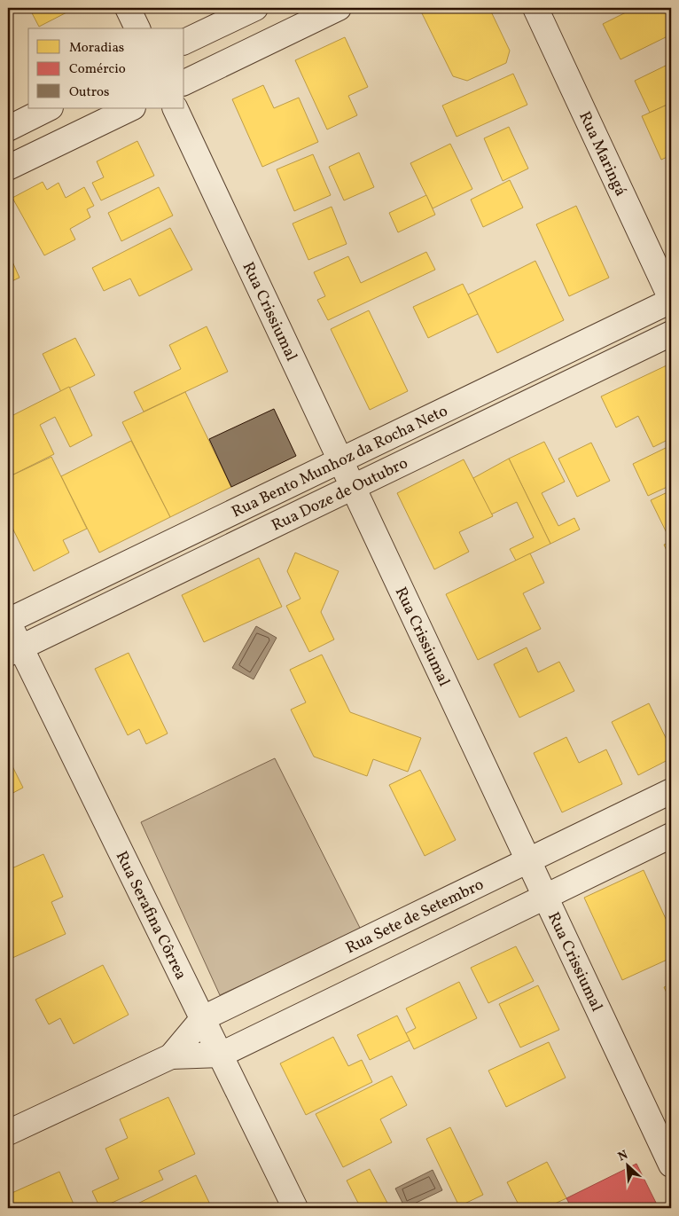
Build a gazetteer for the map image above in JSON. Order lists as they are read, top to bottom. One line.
{"streets":{"street":["Rua Maringá","Rua Crissiumal","Rua Bento Munhoz da Rocha Neto","Rua Doze de Outubro","Rua Serafina Côrrea","Rua Sete de Setembro"]},"crossings":[["Rua Maringá","Rua Bento Munhoz da Rocha Neto"],["Rua Crissiumal","Rua Bento Munhoz da Rocha Neto"],["Rua Crissiumal","Rua Doze de Outubro"],["Rua Crissiumal","Rua Sete de Setembro"],["Rua Bento Munhoz da Rocha Neto","Rua Serafina Côrrea"],["Rua Doze de Outubro","Rua Serafina Côrrea"],["Rua Serafina Côrrea","Rua Sete de Setembro"]],"legend":["Moradias","Comércio","Outros"],"north":"top left"}
